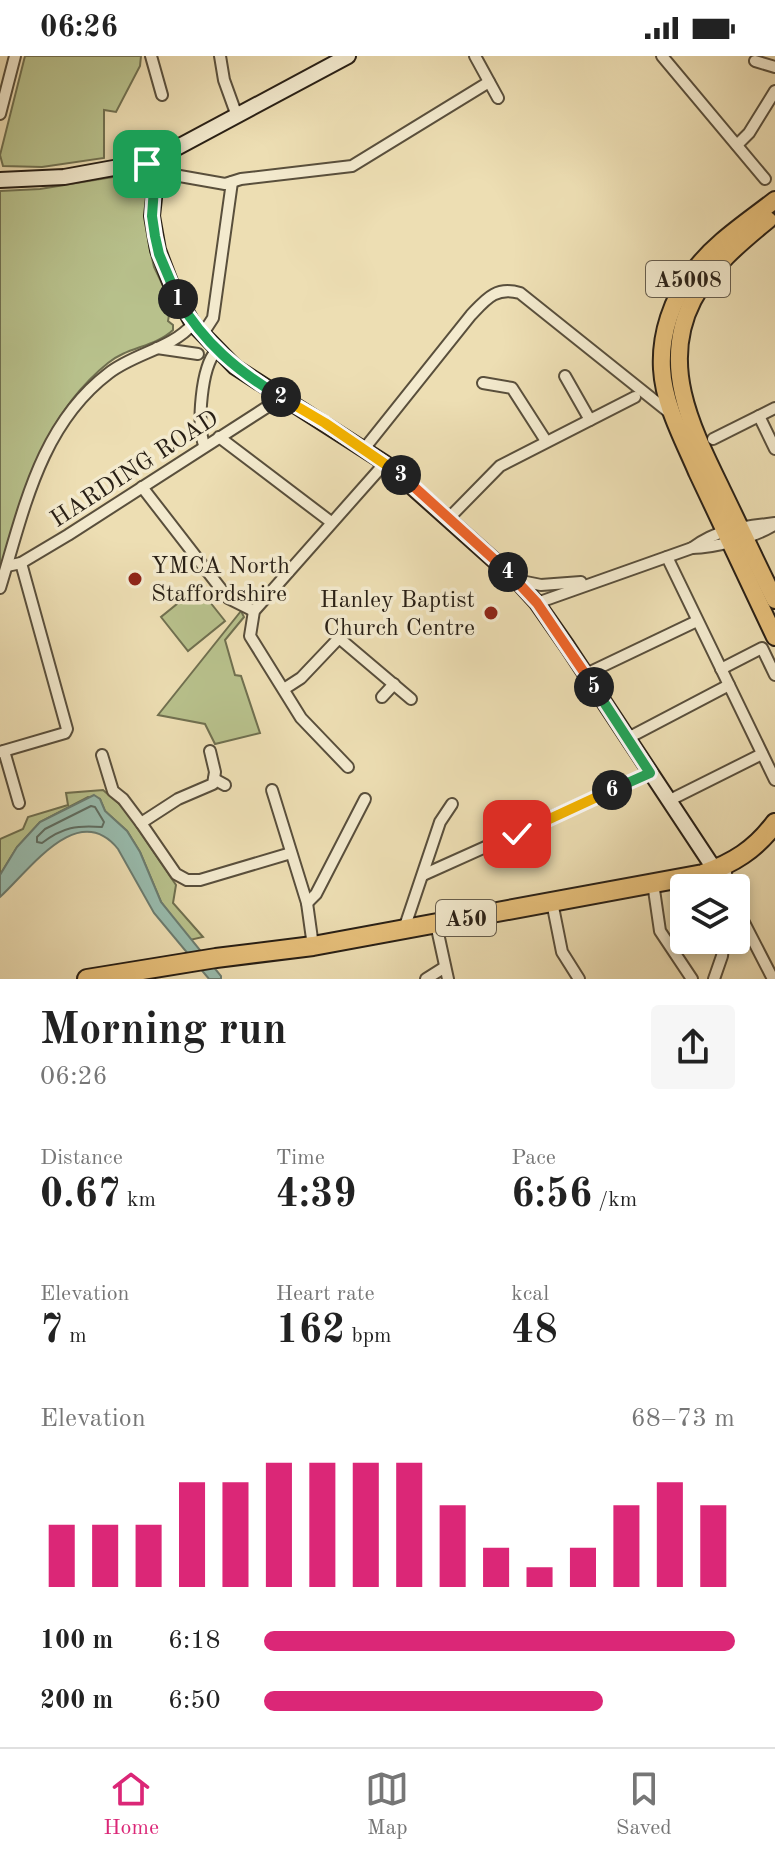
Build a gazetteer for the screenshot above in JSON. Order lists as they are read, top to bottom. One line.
{"streets":{"highway":["A50"],"main road":["A5008"],"street":["HARDING ROAD"]},"places":["YMCA North Staffordshire","Hanley Baptist Church Centre"],"page":{"status":"06:26","pins":["1","2","3","4","5","6"],"heading":["Morning run","06:26"],"stats":[["Distance","0.67 km"],["Time","4:39"],["Pace","6:56 /km"],["Elevation","7 m"],["Heart rate","162 bpm"],["kcal","48"]],"chart":["Elevation","68–73 m"],"list":[{"name":"100 m","note":"6:18"},{"name":"200 m","note":"6:50"}],"tabs":["Home","Map","Saved"]}}
